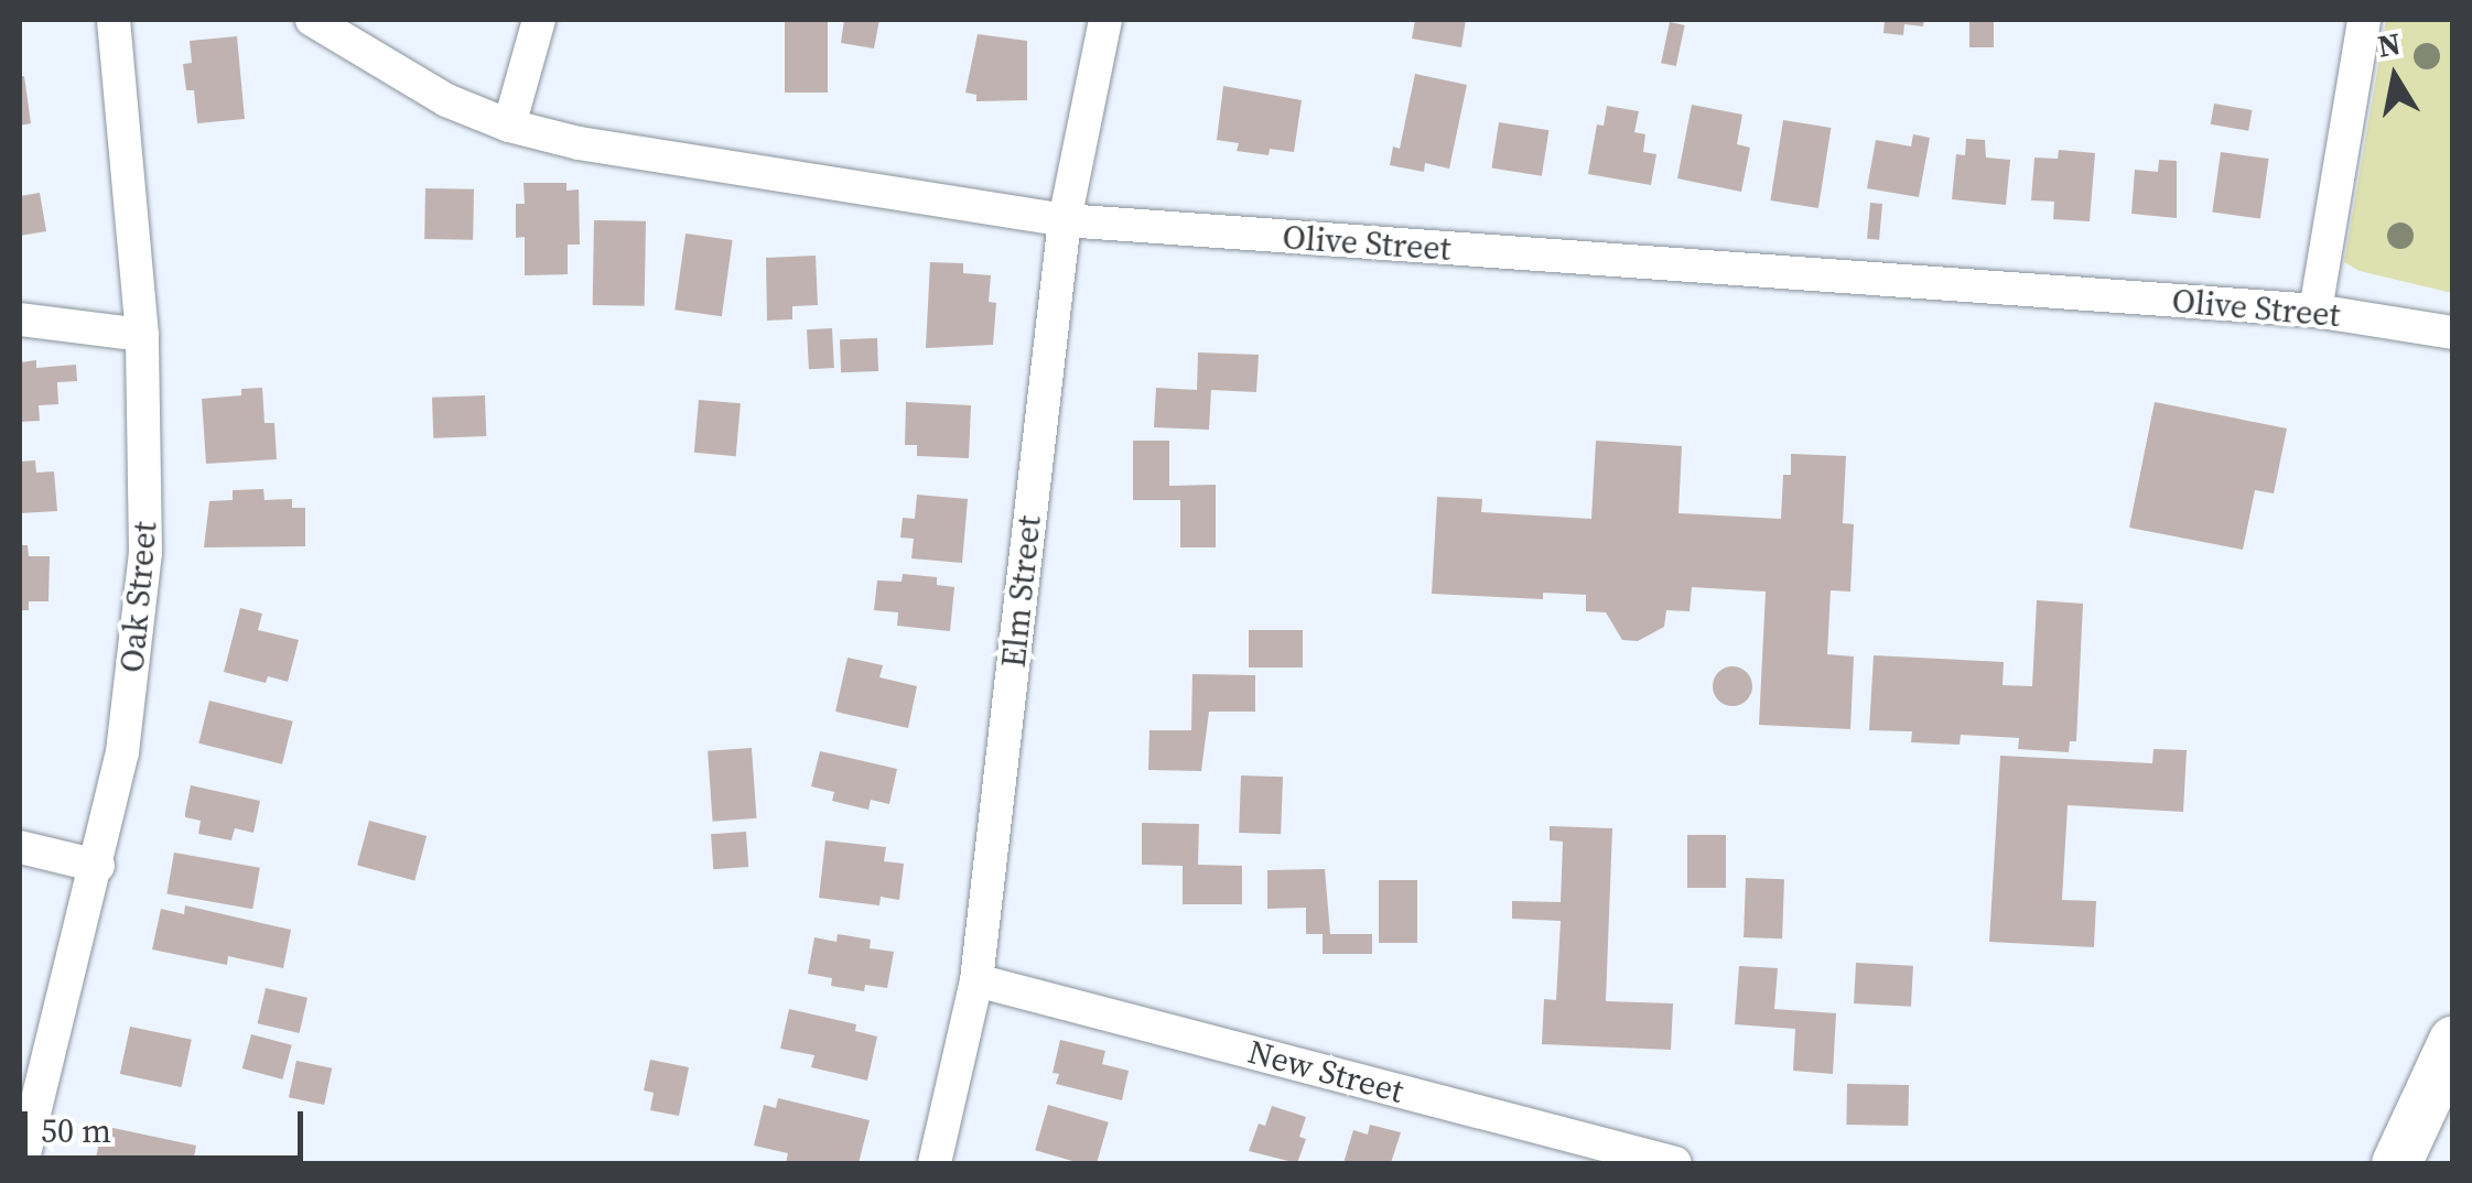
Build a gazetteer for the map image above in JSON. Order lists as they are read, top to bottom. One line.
{"streets":{"street":["Olive Street","Elm Street","Oak Street","New Street"]},"crossings":[["Olive Street","Elm Street"],["Elm Street","New Street"]],"scale_bar":"50 m","north":"top"}
